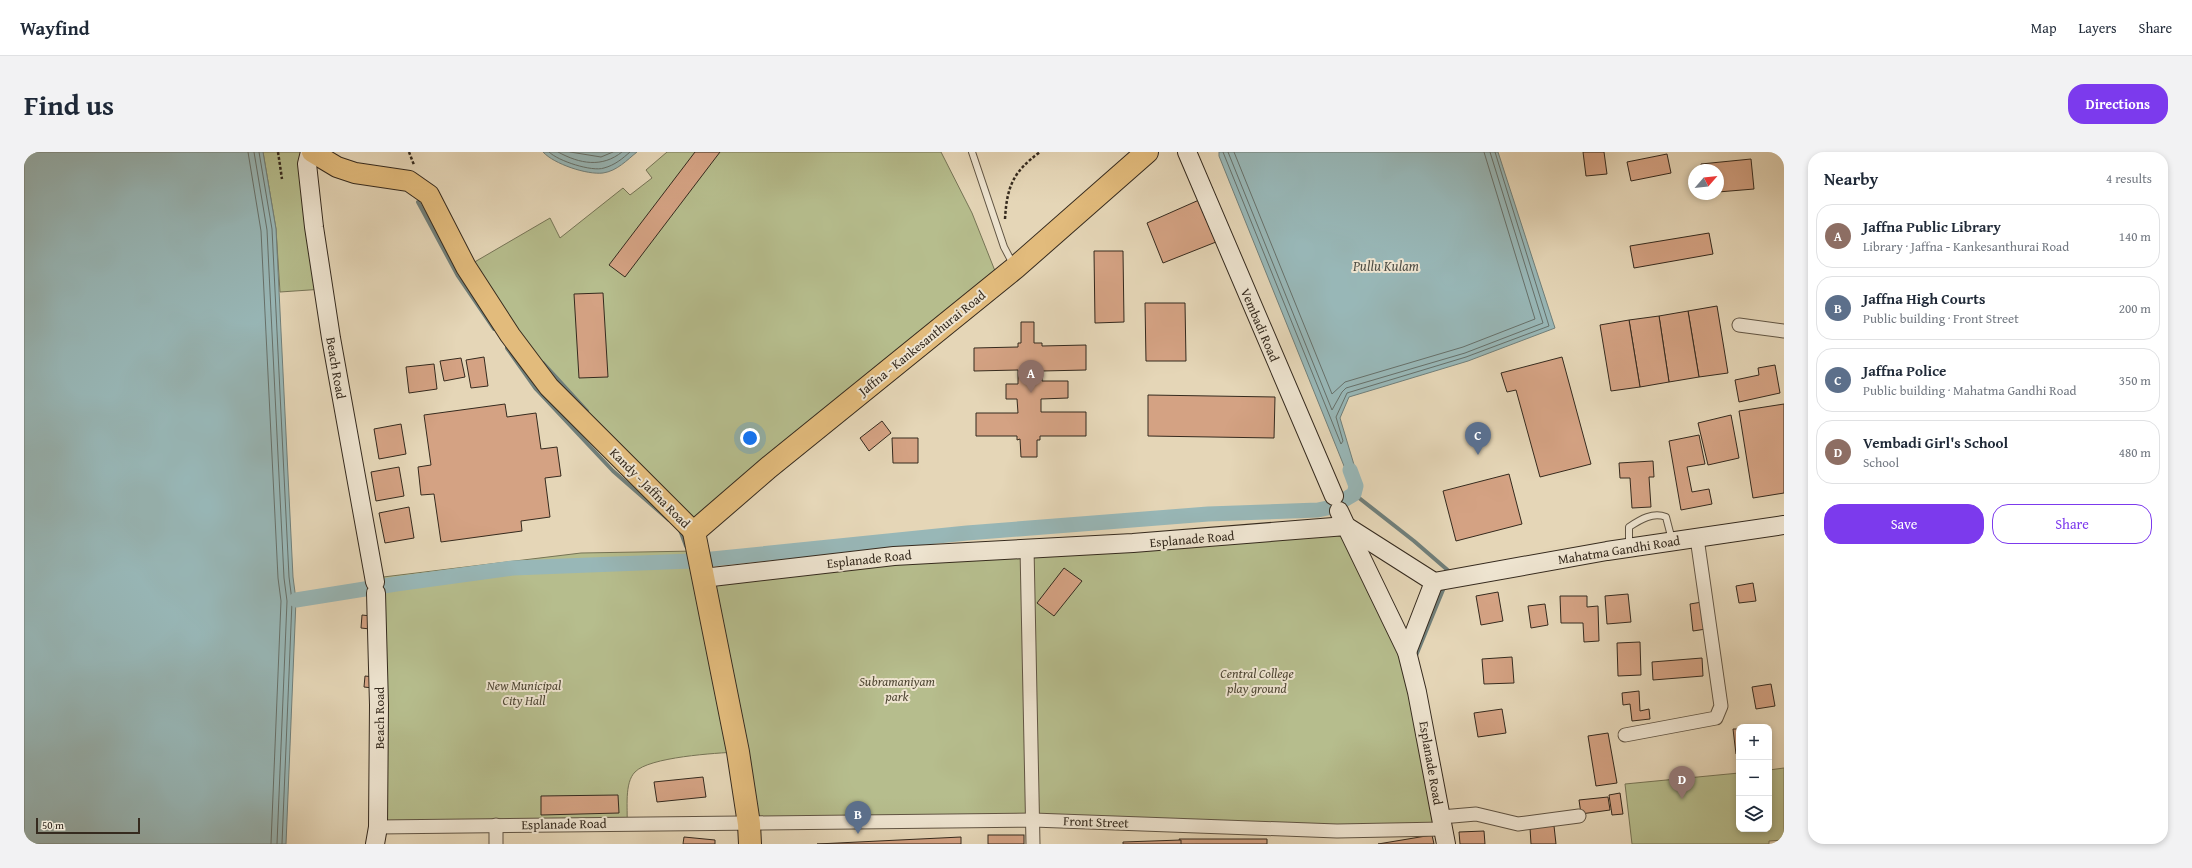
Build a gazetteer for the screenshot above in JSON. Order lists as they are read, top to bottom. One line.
{"streets":{"highway":["Jaffna - Kankesanthurai Road","Kandy - Jaffna Road"],"street":["Vembadi Road","Beach Road","Esplanade Road","Mahatma Gandhi Road","Front Street"]},"crossings":[["Vembadi Road","Esplanade Road"],["Jaffna - Kankesanthurai Road","Kandy - Jaffna Road"],["Beach Road","Kandy - Jaffna Road"],["Beach Road","Esplanade Road"],["Kandy - Jaffna Road","Esplanade Road"],["Kandy - Jaffna Road","Front Street"],["Esplanade Road","Front Street"]],"water":["Pullu Kulam"],"parks":["Central College play ground","Subramaniyam park","New Municipal City Hall"],"scale_bar":"50 m","north":"top right","page":{"header":"Wayfind","nav":["Map","Layers","Share"],"title":"Find us","buttons":["Directions",["Save","Share"]],"heading":["Nearby","4 results"],"list":[{"mark":"A","name":"Jaffna Public Library","note":"Library · Jaffna - Kankesanthurai Road","value":"140 m"},{"mark":"B","name":"Jaffna High Courts","note":"Public building · Front Street","value":"200 m"},{"mark":"C","name":"Jaffna Police","note":"Public building · Mahatma Gandhi Road","value":"350 m"},{"mark":"D","name":"Vembadi Girl's School","note":"School","value":"480 m"}],"pins":["A","C","D","B"],"map_buttons":["+","−"],"scale":"50 m"}}
